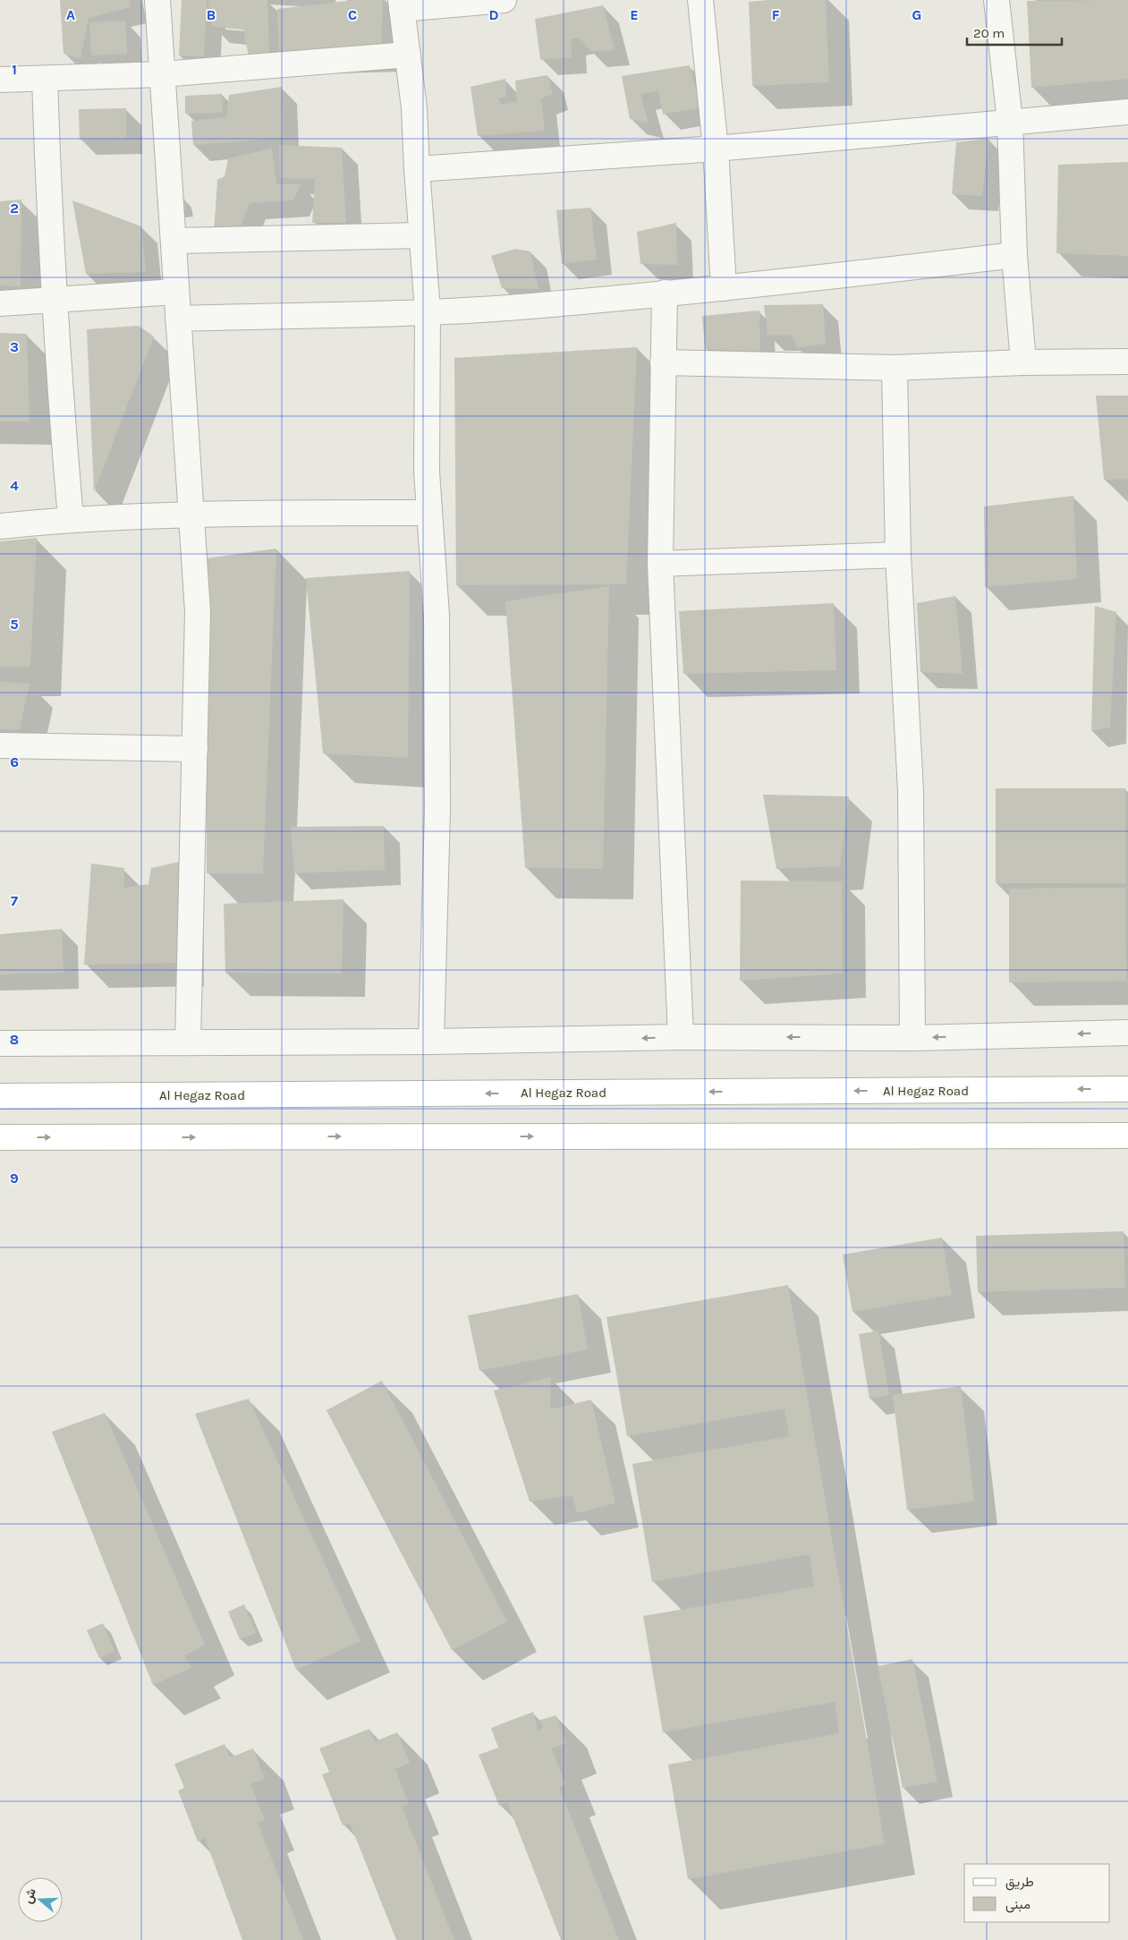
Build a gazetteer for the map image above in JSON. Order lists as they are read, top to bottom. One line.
{"streets":{"main road":["Al Hegaz Road"]},"legend":["طريق","مبنى"],"scale_bar":"20 m","north":"left","grid":{"columns":["A","B","C","D","E","F","G"],"rows":["1","2","3","4","5","6","7","8","9"]}}
